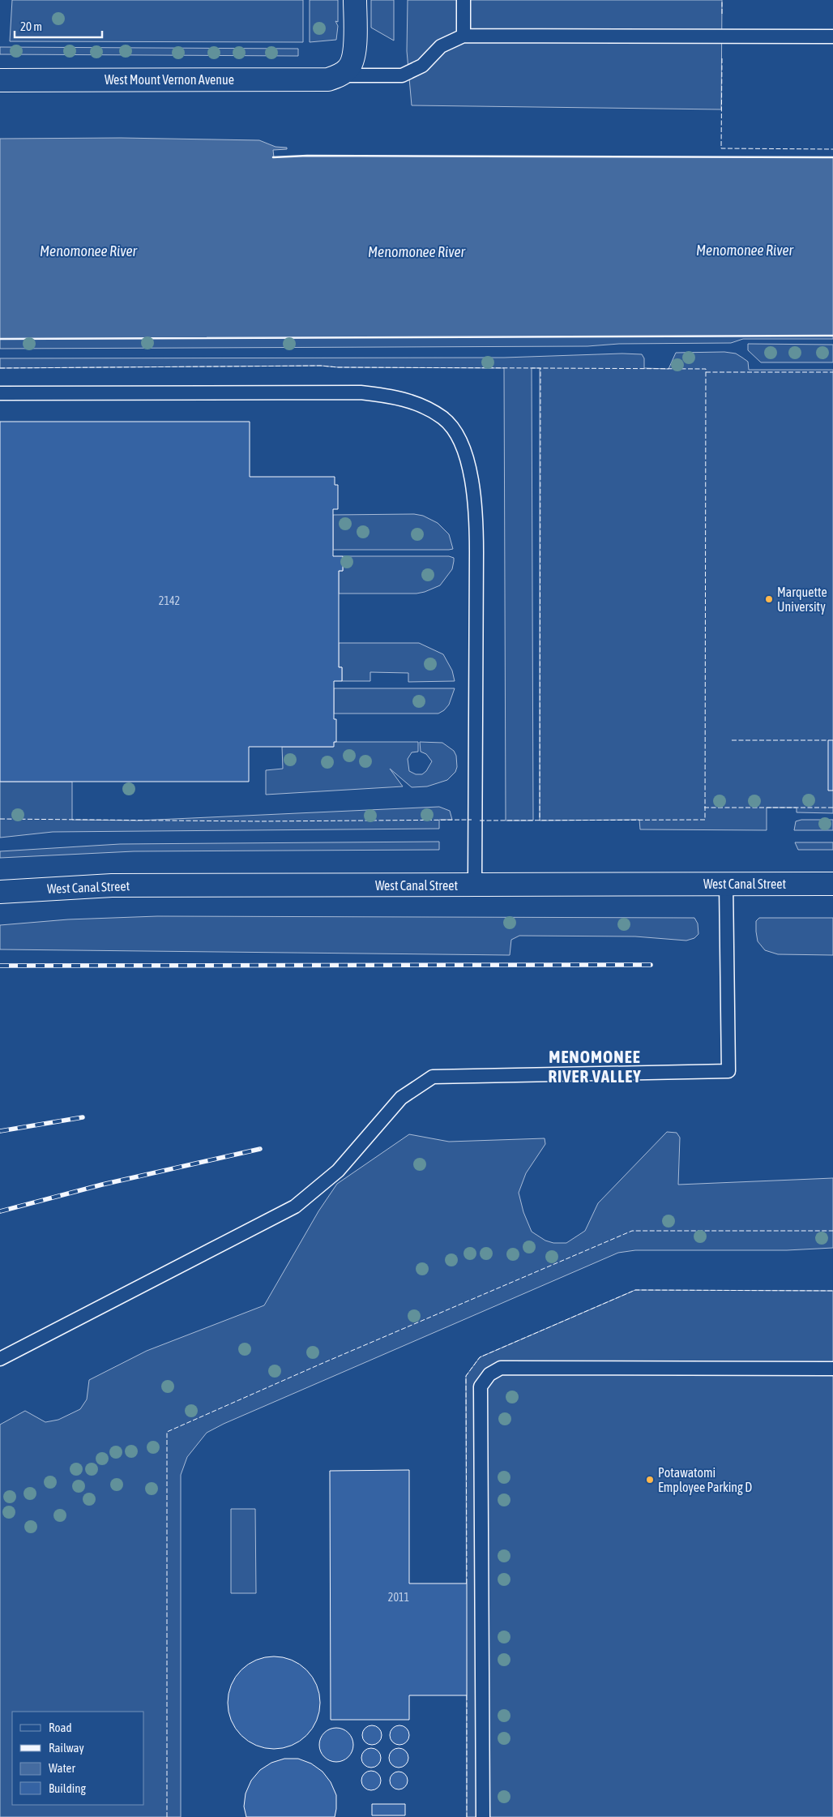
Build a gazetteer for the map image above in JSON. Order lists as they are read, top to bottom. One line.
{"streets":{"street":["West Mount Vernon Avenue","West Canal Street"]},"districts":["MENOMONEE RIVER VALLEY"],"water":["Menomonee River"],"places":["Marquette University","Potawatomi Employee Parking D"],"house_numbers":["2142","2011"],"legend":["Road","Railway","Water","Building"],"scale_bar":"20 m"}
